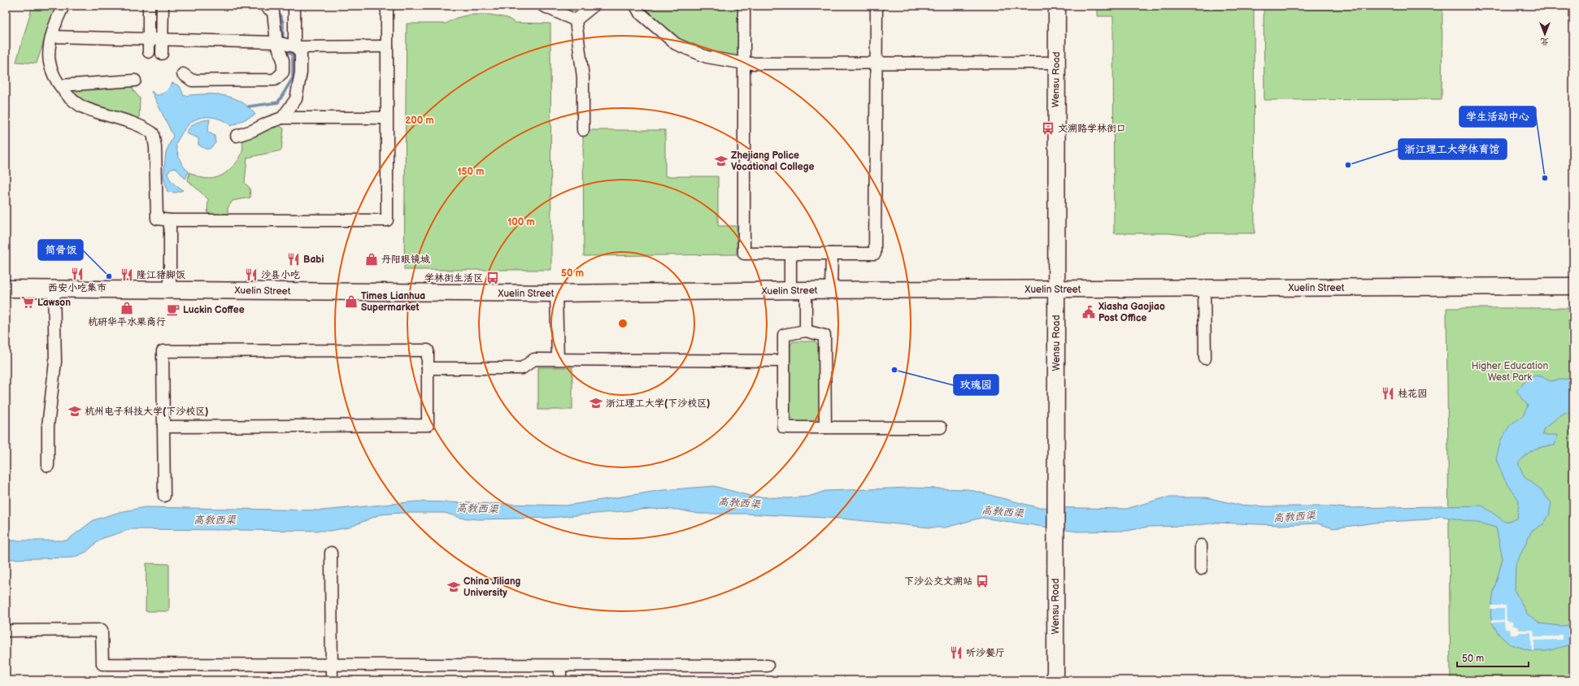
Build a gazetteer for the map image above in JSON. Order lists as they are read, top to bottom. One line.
{"streets":{"main road":["Wensu Road","Xuelin Street"]},"crossings":[["Wensu Road","Xuelin Street"]],"water":["高教西渠"],"parks":["Higher Education West Park"],"places":{"bus stop":["文溯路学林街口","学林街生活区","下沙公交文溯站"],"school or university":["Zhejiang Police Vocational College","浙江理工大学(下沙校区)","杭州电子科技大学(下沙校区)","China Jiliang University"],"other":["浙江理工大学体育馆","学生活动中心","筒骨饭","玫瑰园"],"restaurant":["Babi","西安小吃集市","隆江猪脚饭","沙县小吃","桂花园","听沙餐厅"],"shop":["丹阳眼镜城","Times Lianhua Supermarket","杭研华平水果商行"],"supermarket":["Lawson"],"cafe":["Luckin Coffee"],"public building":["Xiasha Gaojiao Post Office"]},"scale_bar":"50 m","north":"bottom","rings":["200 m","150 m","100 m","50 m"]}
